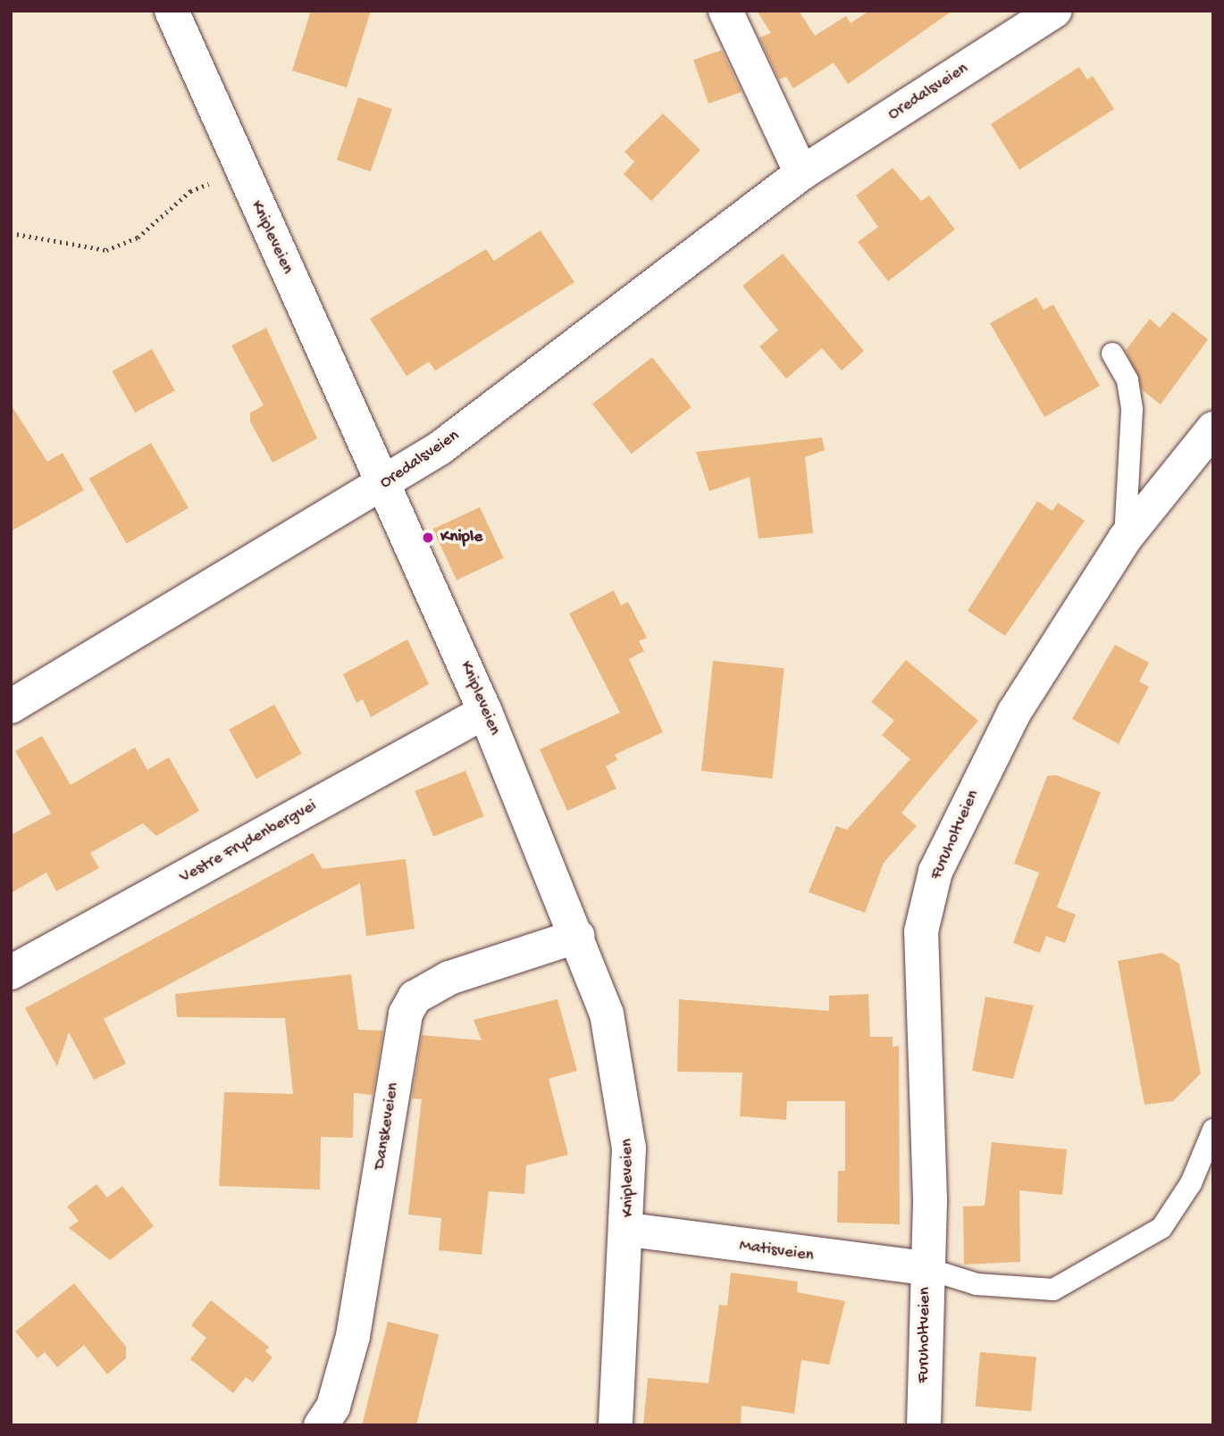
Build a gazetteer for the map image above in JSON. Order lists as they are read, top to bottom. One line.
{"streets":{"street":["Oredalsveien","Knipleveien","Furuholtveien","Vestre Frydenbergvei","Danskeveien","Matisveien"]},"crossings":[["Oredalsveien","Knipleveien"],["Knipleveien","Vestre Frydenbergvei"],["Knipleveien","Danskeveien"],["Knipleveien","Matisveien"],["Furuholtveien","Matisveien"]],"places":["Kniple"]}
